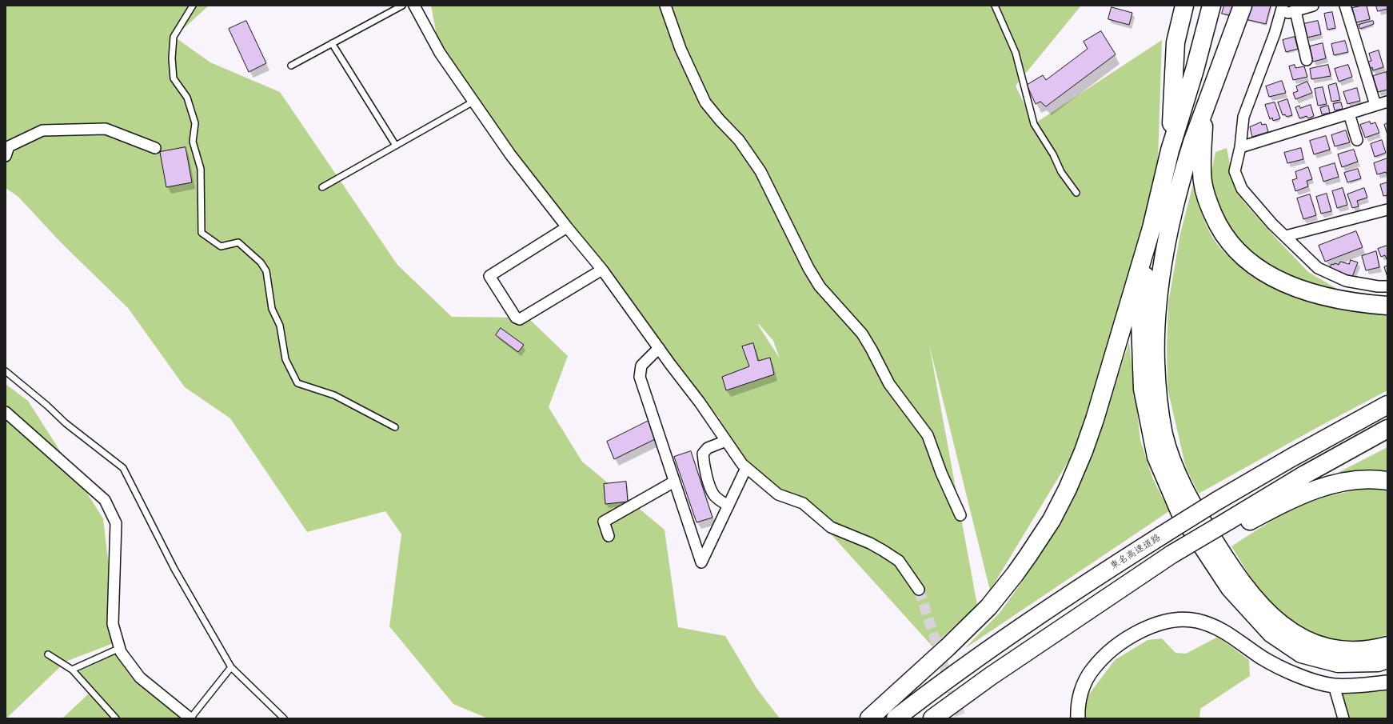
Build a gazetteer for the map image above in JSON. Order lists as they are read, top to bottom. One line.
{"streets":{"highway":["東名高速道路"]}}
